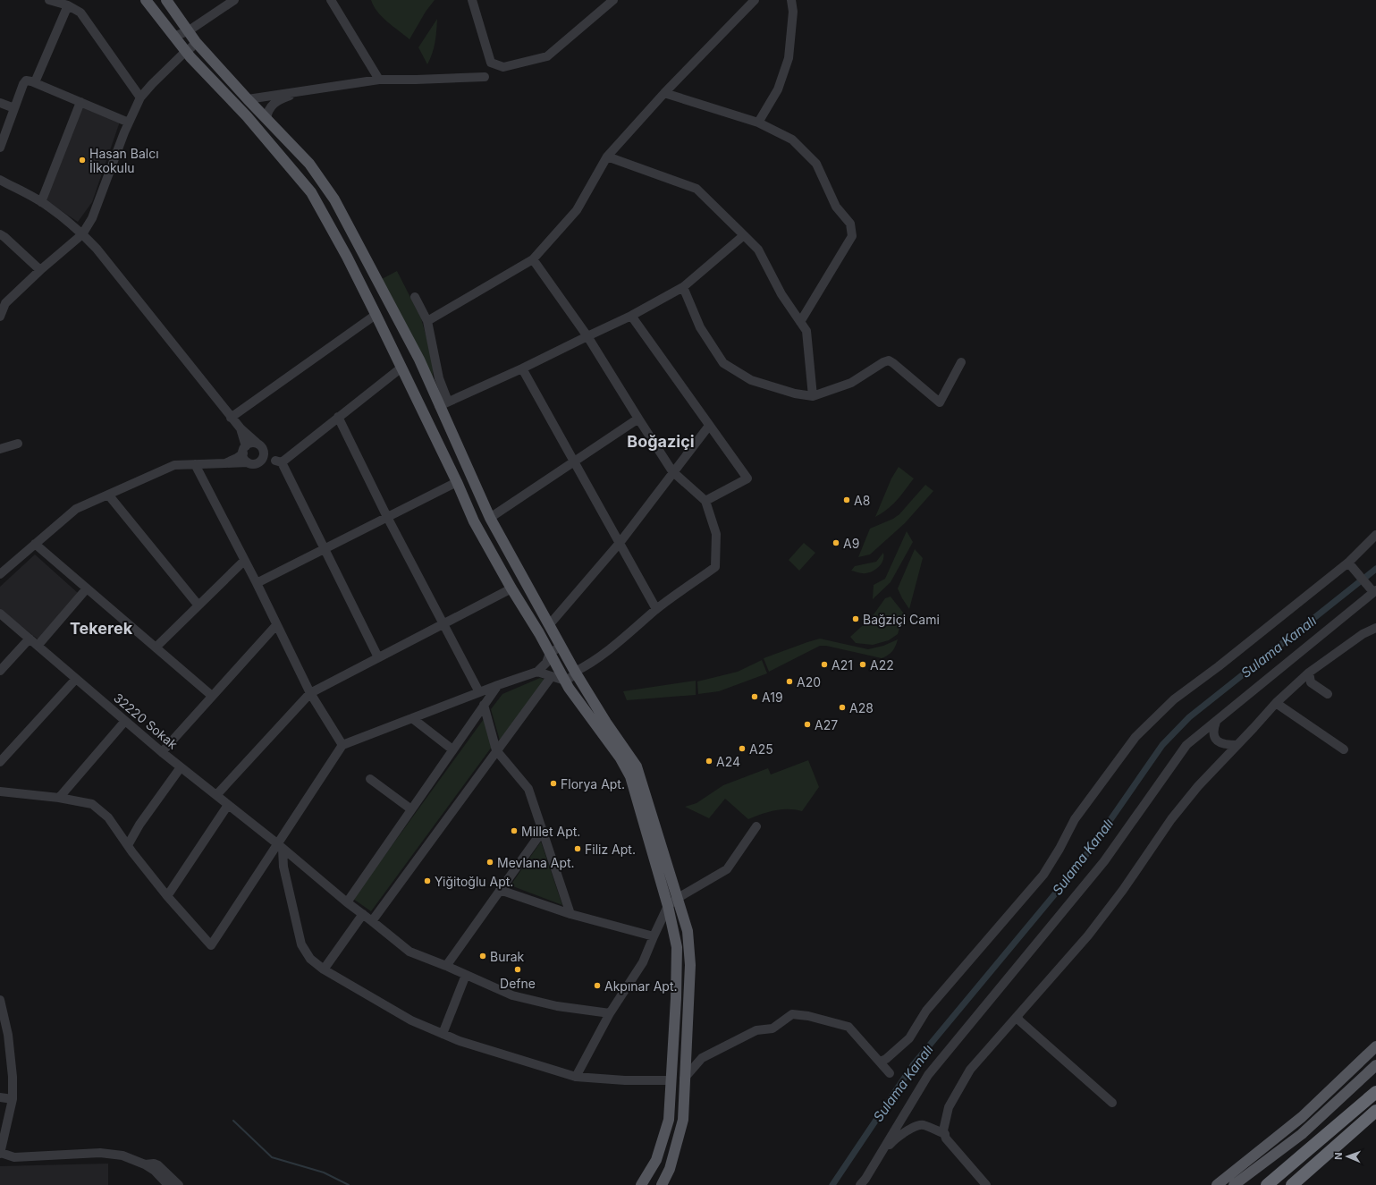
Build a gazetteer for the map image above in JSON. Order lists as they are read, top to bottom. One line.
{"streets":{"street":["32220 Sokak"]},"districts":["Boğaziçi","Tekerek"],"water":["Sulama Kanalı"],"places":["Hasan Balcı İlkokulu","A8","A9","Bağziçi Cami","A21","A22","A20","A19","A28","A27","A25","A24","Florya Apt.","Millet Apt.","Filiz Apt.","Mevlana Apt.","Yiğitoğlu Apt.","Burak","Defne","Akpınar Apt."],"north":"left"}
